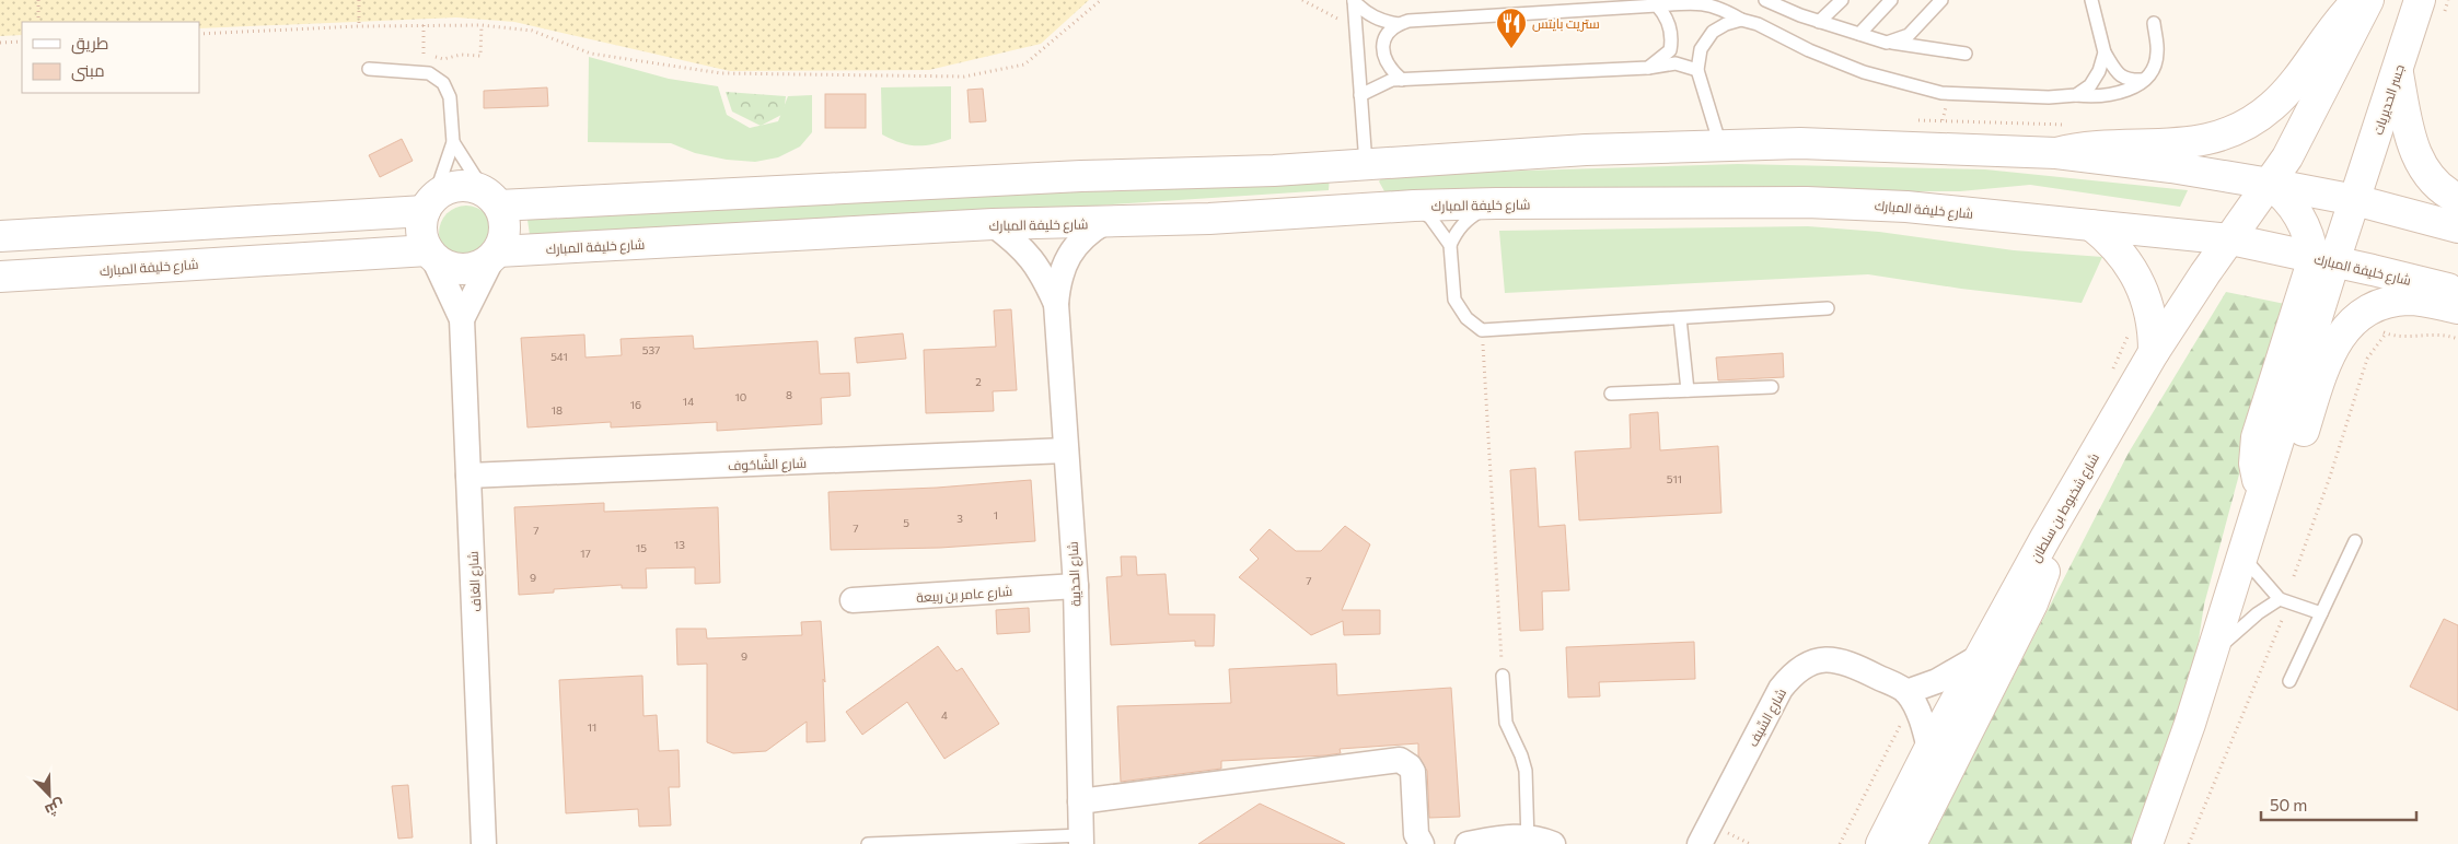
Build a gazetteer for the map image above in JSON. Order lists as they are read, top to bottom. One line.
{"streets":{"street":["جسر الحديريات","شارع خليفة المبارك","شارع الشَّاحُوف","شارع شخبوط بن سلطان","شارع الحدَيبة","شارع الغاف","شارع عامر بن ربيعة","شارع السِّيف"]},"crossings":[["شارع خليفة المبارك","شارع شخبوط بن سلطان"],["شارع خليفة المبارك","شارع الحدَيبة"],["شارع خليفة المبارك","شارع الغاف"],["شارع الشَّاحُوف","شارع الحدَيبة"],["شارع الشَّاحُوف","شارع الغاف"],["شارع الحدَيبة","شارع عامر بن ربيعة"]],"places":{"restaurant":["ستريت بايتس"]},"house_numbers":["537","541","2","8","10","14","16","18","511","1","3","5","7","7","13","15","17","9","7","9","4","11"],"legend":["طريق","مبنى"],"scale_bar":"50 m","north":"bottom right"}
